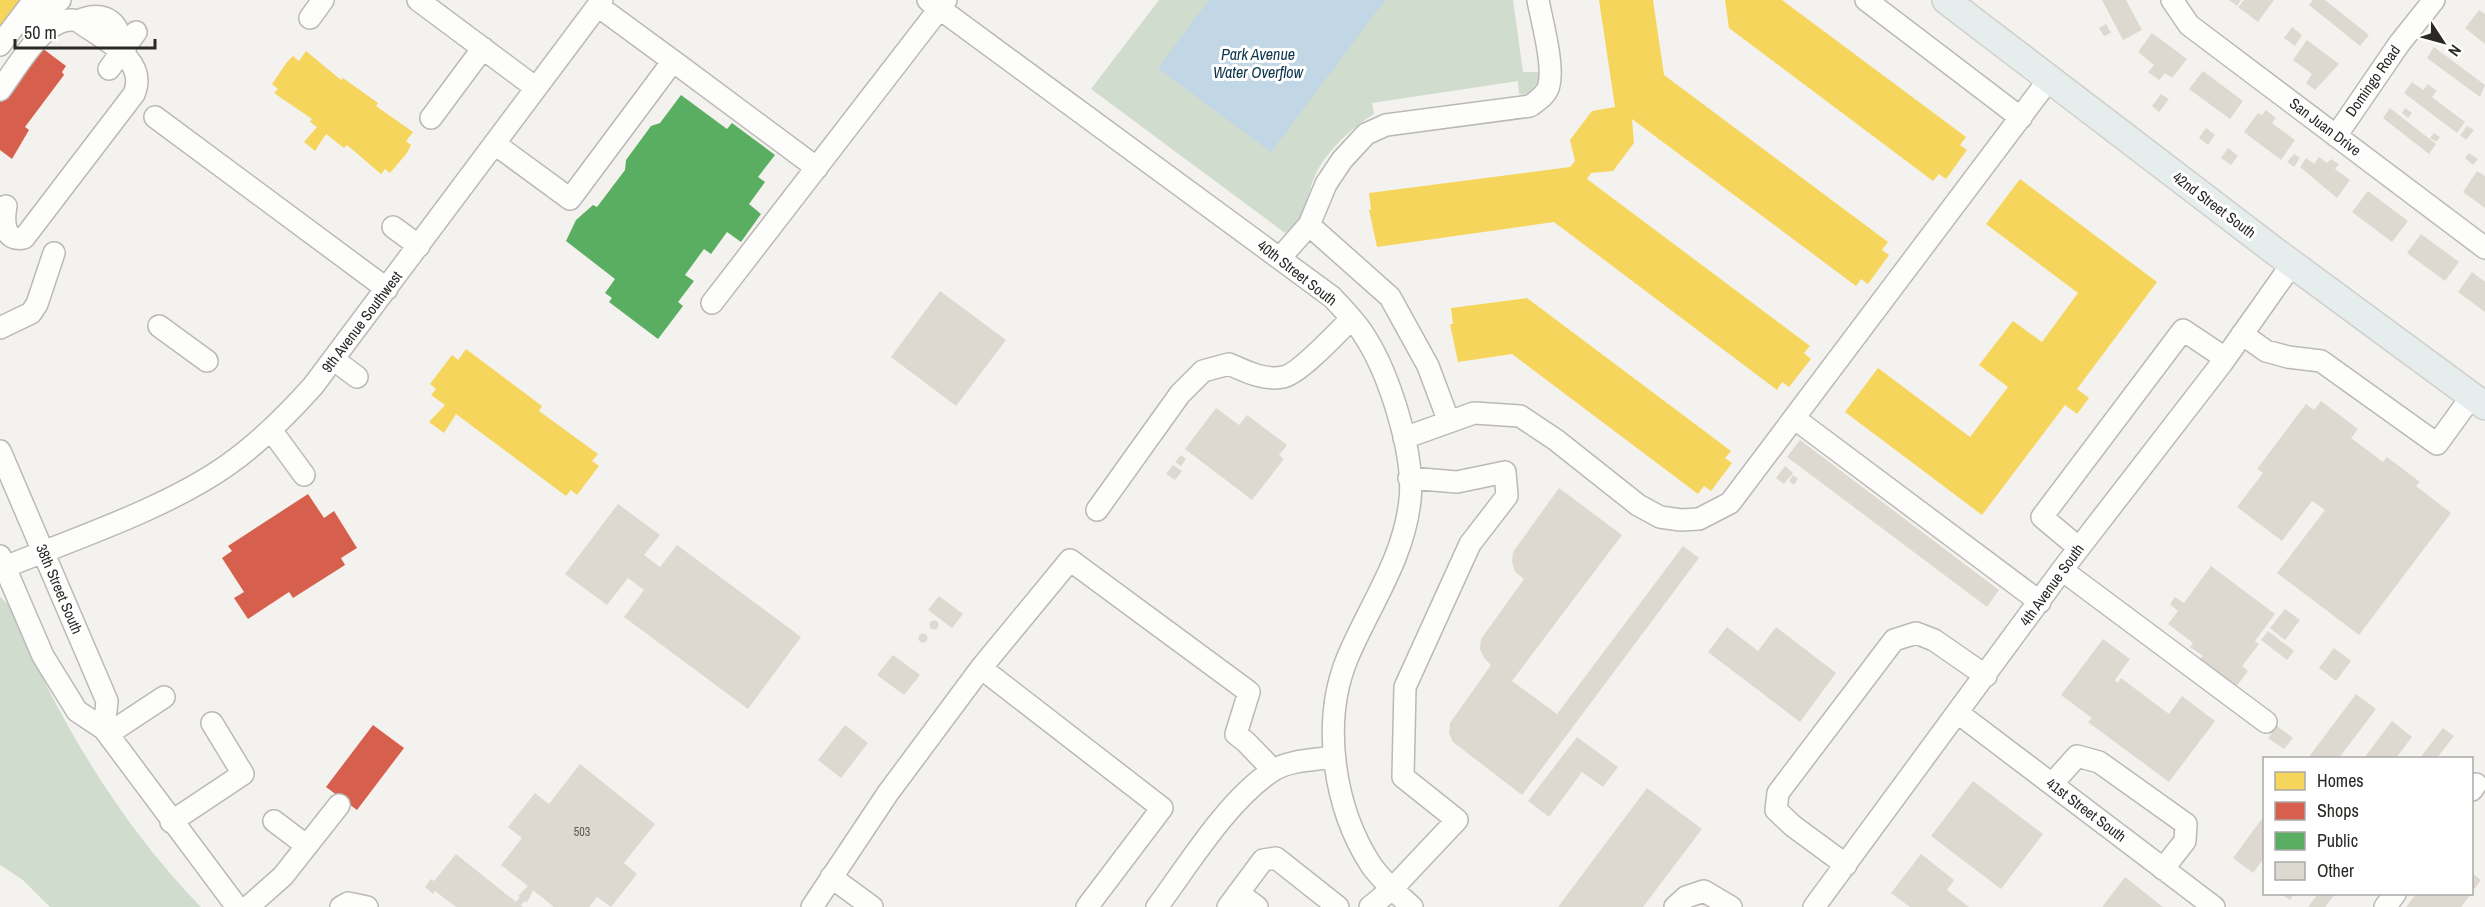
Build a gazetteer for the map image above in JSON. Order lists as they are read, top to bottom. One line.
{"streets":{"main road":["42nd Street South"],"street":["Domingo Road","San Juan Drive","40th Street South","9th Avenue Southwest","4th Avenue South","38th Street South","41st Street South"]},"crossings":[["Domingo Road","San Juan Drive"],["42nd Street South","4th Avenue South"],["9th Avenue Southwest","38th Street South"],["4th Avenue South","41st Street South"]],"water":["Park Avenue Water Overflow"],"house_numbers":["503"],"legend":["Homes","Shops","Public","Other"],"scale_bar":"50 m","north":"bottom right"}
